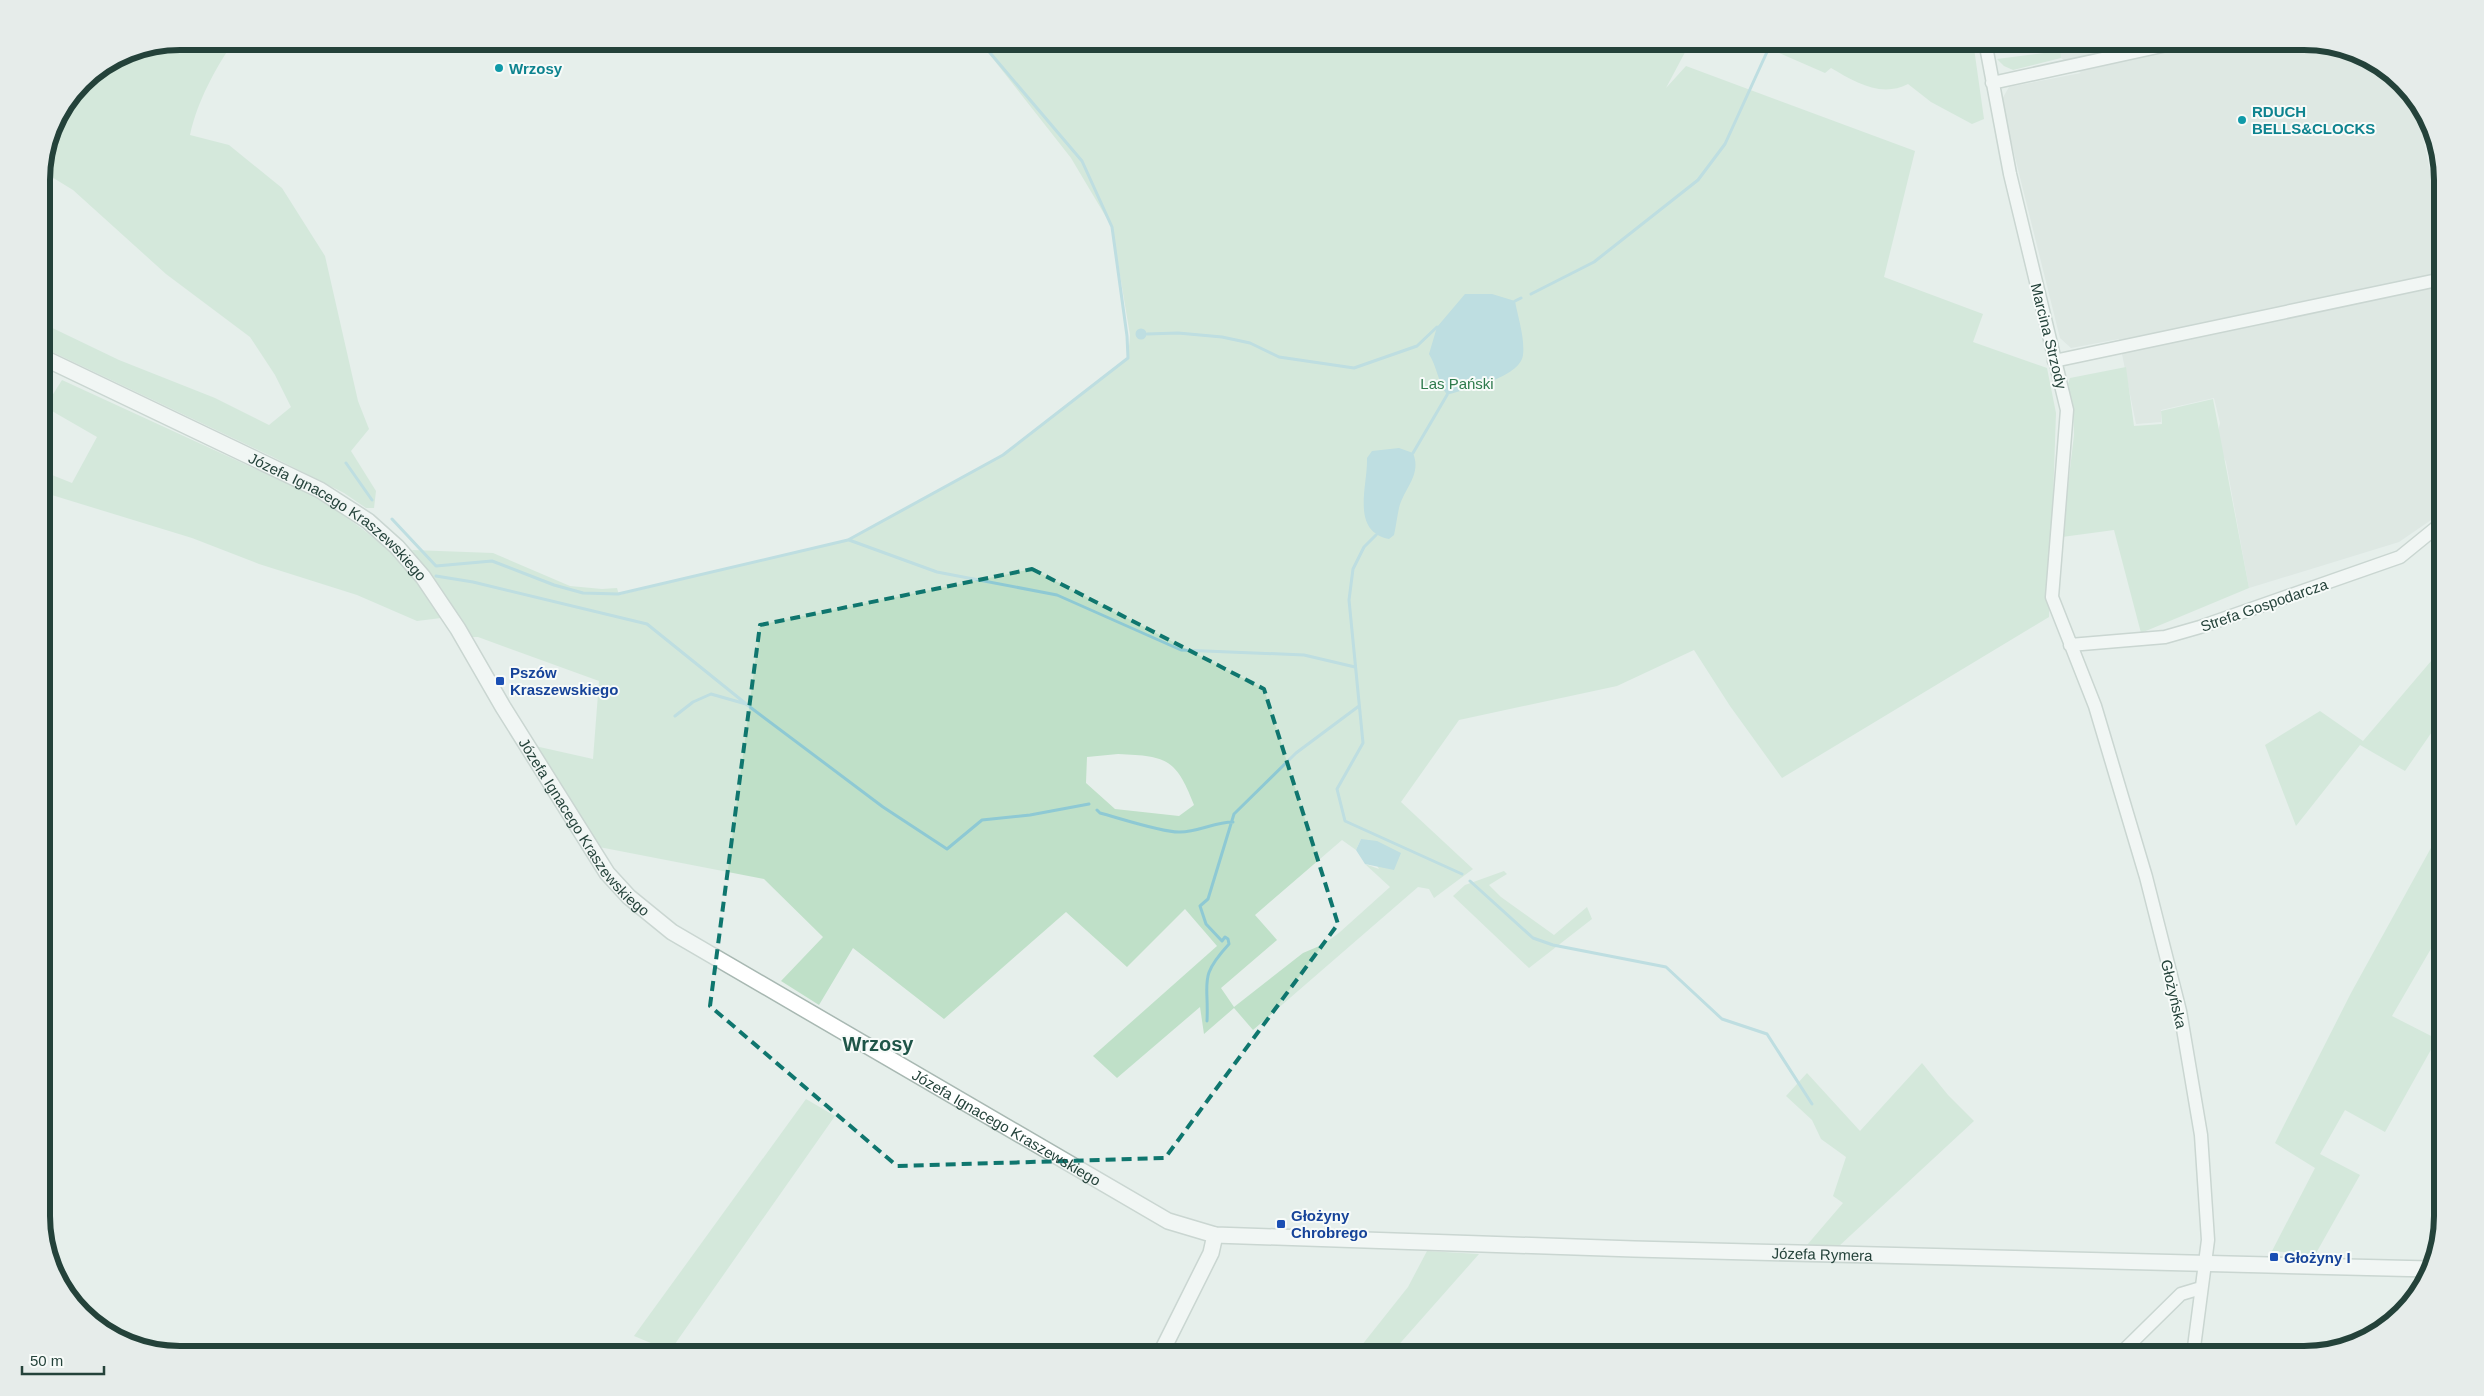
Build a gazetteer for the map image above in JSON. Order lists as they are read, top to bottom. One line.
{"streets":{"street":["Marcina Strzody","Józefa Ignacego Kraszewskiego","Strefa Gospodarcza","Głożyńska","Józefa Rymera"]},"crossings":[["Marcina Strzody","Strefa Gospodarcza"],["Marcina Strzody","Głożyńska"],["Józefa Ignacego Kraszewskiego","Józefa Rymera"],["Strefa Gospodarcza","Głożyńska"],["Głożyńska","Józefa Rymera"]],"districts":["Wrzosy"],"parks":["Las Pański"],"places":{"other":["Wrzosy","RDUCH BELLS&CLOCKS"],"transit":["Pszów Kraszewskiego","Głożyny Chrobrego","Głożyny I"]},"scale_bar":"50 m"}
